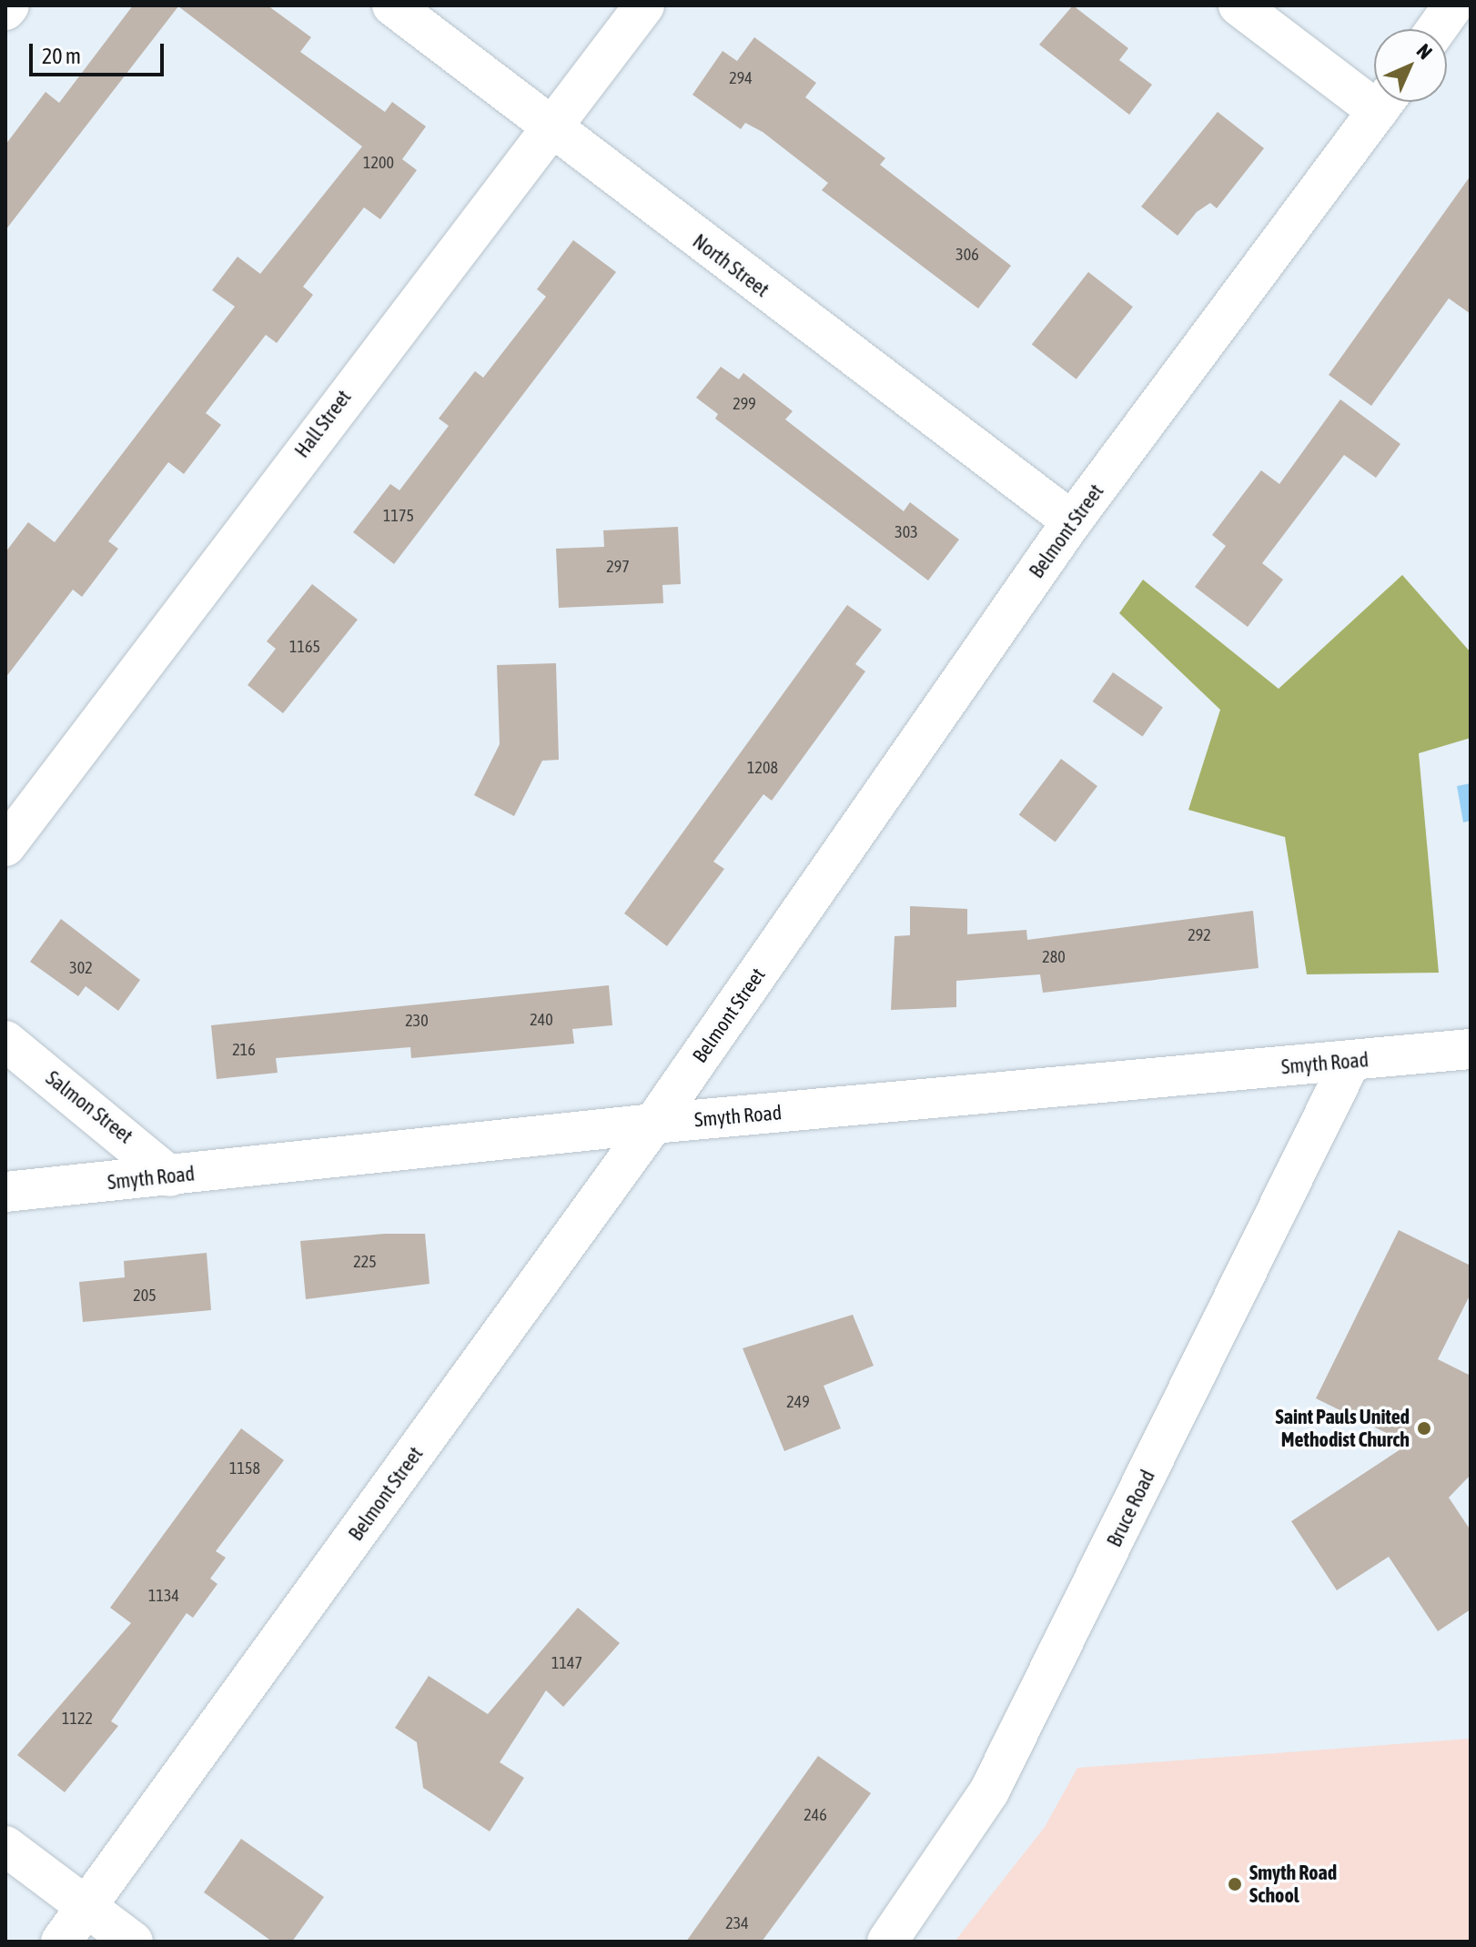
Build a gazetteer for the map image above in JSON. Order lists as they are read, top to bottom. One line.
{"streets":{"street":["North Street","Hall Street","Belmont Street","Smyth Road","Salmon Street","Bruce Road"]},"crossings":[["North Street","Hall Street"],["North Street","Belmont Street"],["Belmont Street","Smyth Road"],["Smyth Road","Salmon Street"],["Smyth Road","Bruce Road"]],"places":["Saint Pauls United Methodist Church","Smyth Road School"],"house_numbers":["294","1200","306","299","1175","303","297","1165","1208","292","280","302","240","230","216","225","205","249","1158","1134","1147","1122","246","234"],"scale_bar":"20 m","north":"top right"}
